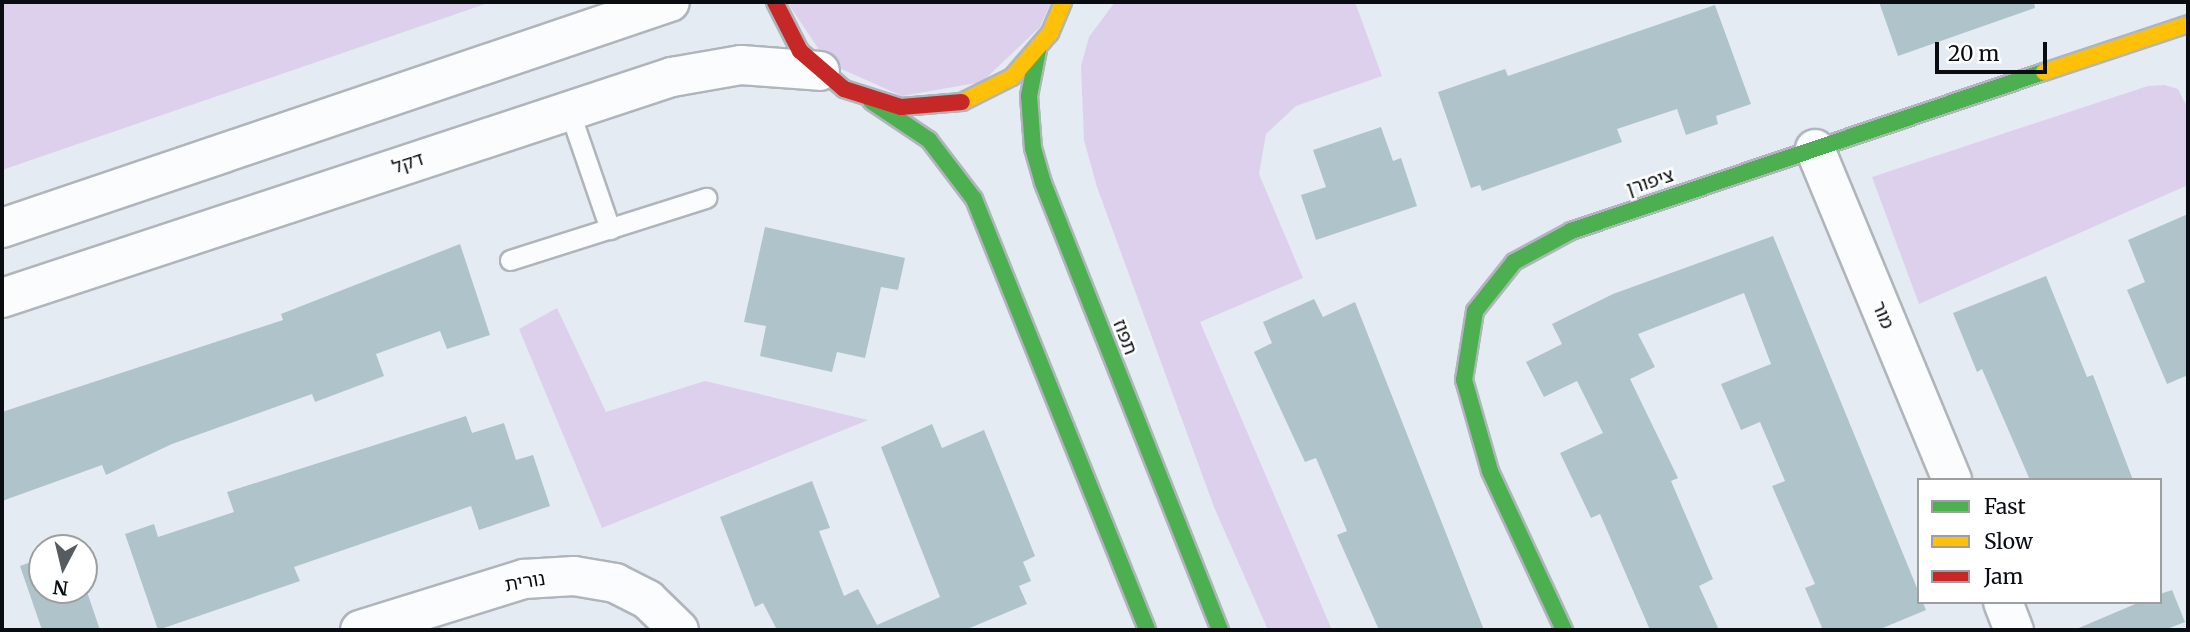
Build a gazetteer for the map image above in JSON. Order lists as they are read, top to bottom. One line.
{"streets":{"street":["דקל","ציפורן","מור","תפוז","נורית"]},"crossings":[["ציפורן","מור"]],"legend":["Fast","Slow","Jam"],"scale_bar":"20 m","north":"bottom"}
